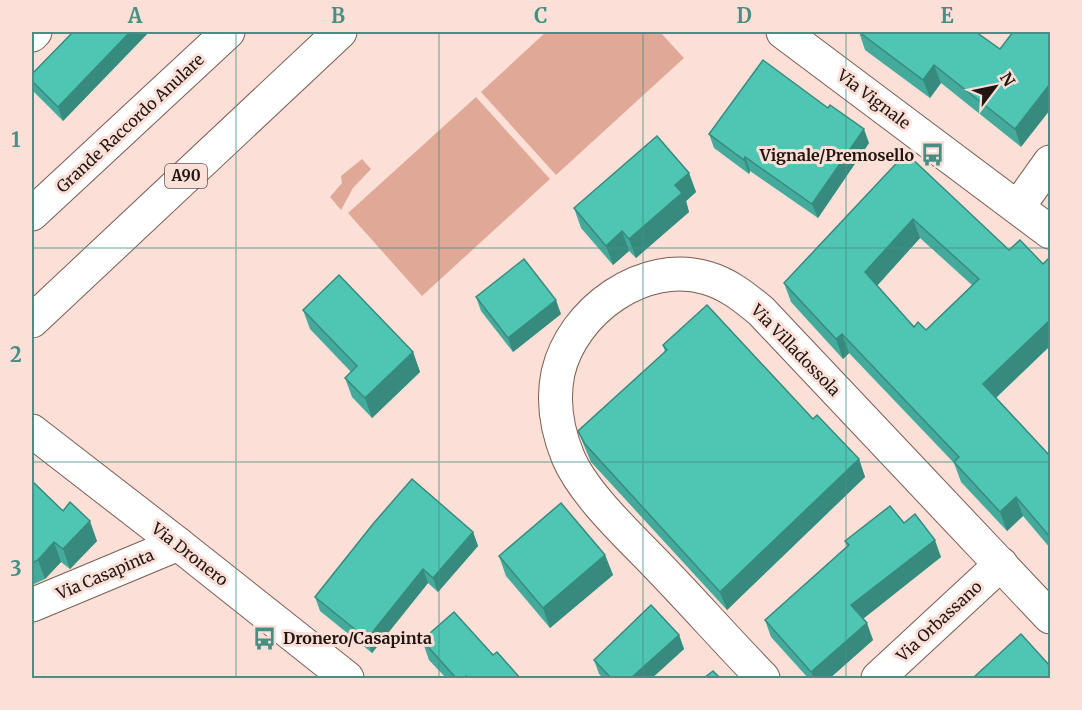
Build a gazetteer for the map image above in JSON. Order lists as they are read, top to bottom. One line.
{"streets":{"main road":["Via Vignale","Grande Raccordo Anulare","A90","Via Villadossola","Via Dronero","Via Casapinta","Via Orbassano"]},"crossings":[["Via Villadossola","Via Orbassano"],["Via Dronero","Via Casapinta"]],"places":{"bus stop":["Vignale/Premosello","Dronero/Casapinta"]},"north":"top right","grid":{"columns":["A","B","C","D","E"],"rows":["1","2","3"]}}
